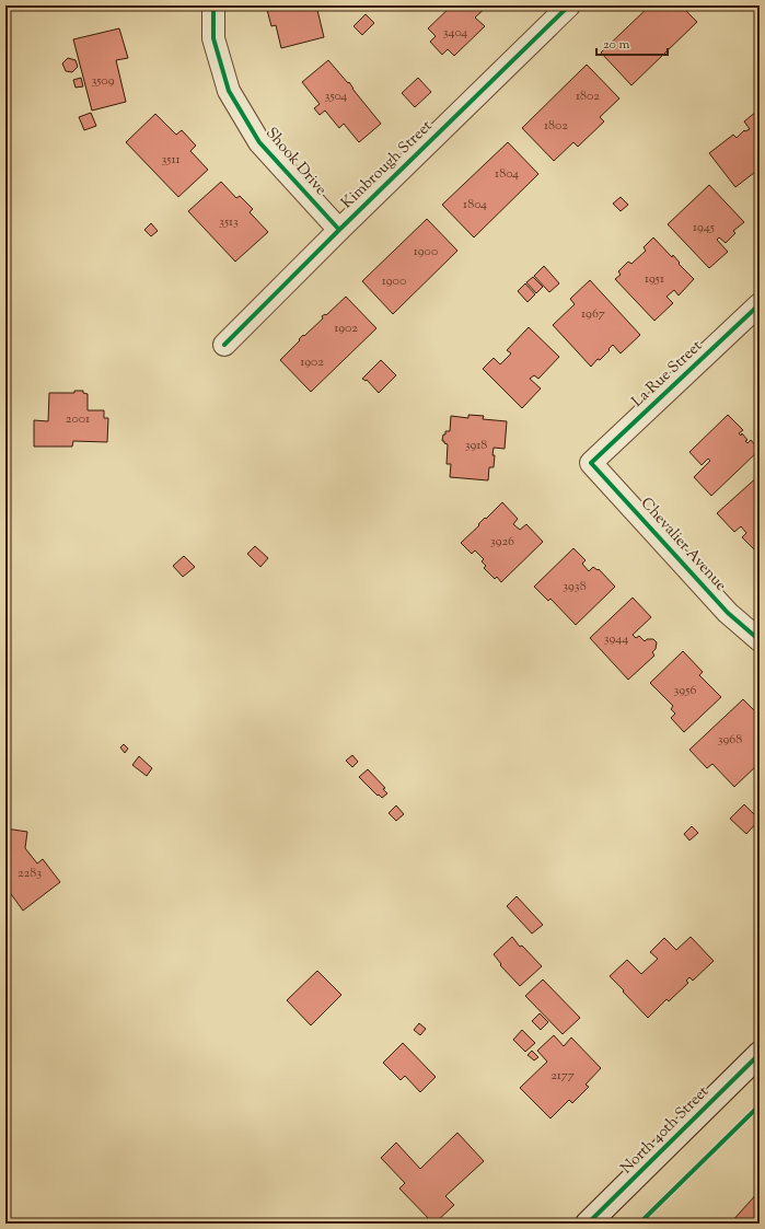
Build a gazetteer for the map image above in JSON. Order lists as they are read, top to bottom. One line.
{"streets":{"street":["Shook Drive","Kimbrough Street","La Rue Street","Chevalier Avenue","North 40th Street"]},"crossings":[["Shook Drive","Kimbrough Street"],["La Rue Street","Chevalier Avenue"]],"house_numbers":["3404","3509","3504","1802","1802","3511","1804","1804","3513","1945","1900","1951","1900","1967","1902","1902","2001","3918","3926","3938","3944","3956","3968","2283","2177"],"scale_bar":"20 m"}
